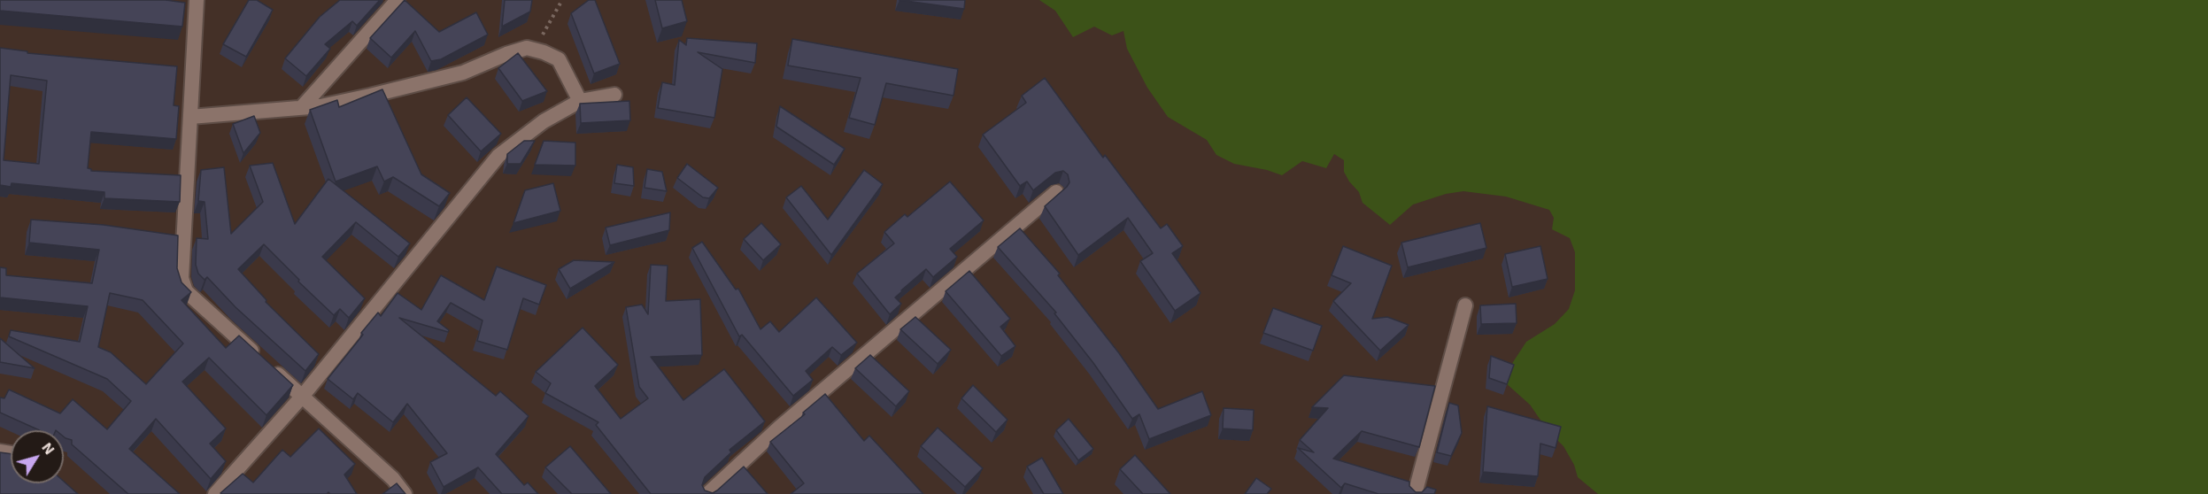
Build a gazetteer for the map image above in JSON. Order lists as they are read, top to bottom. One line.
{"north":"top right"}
